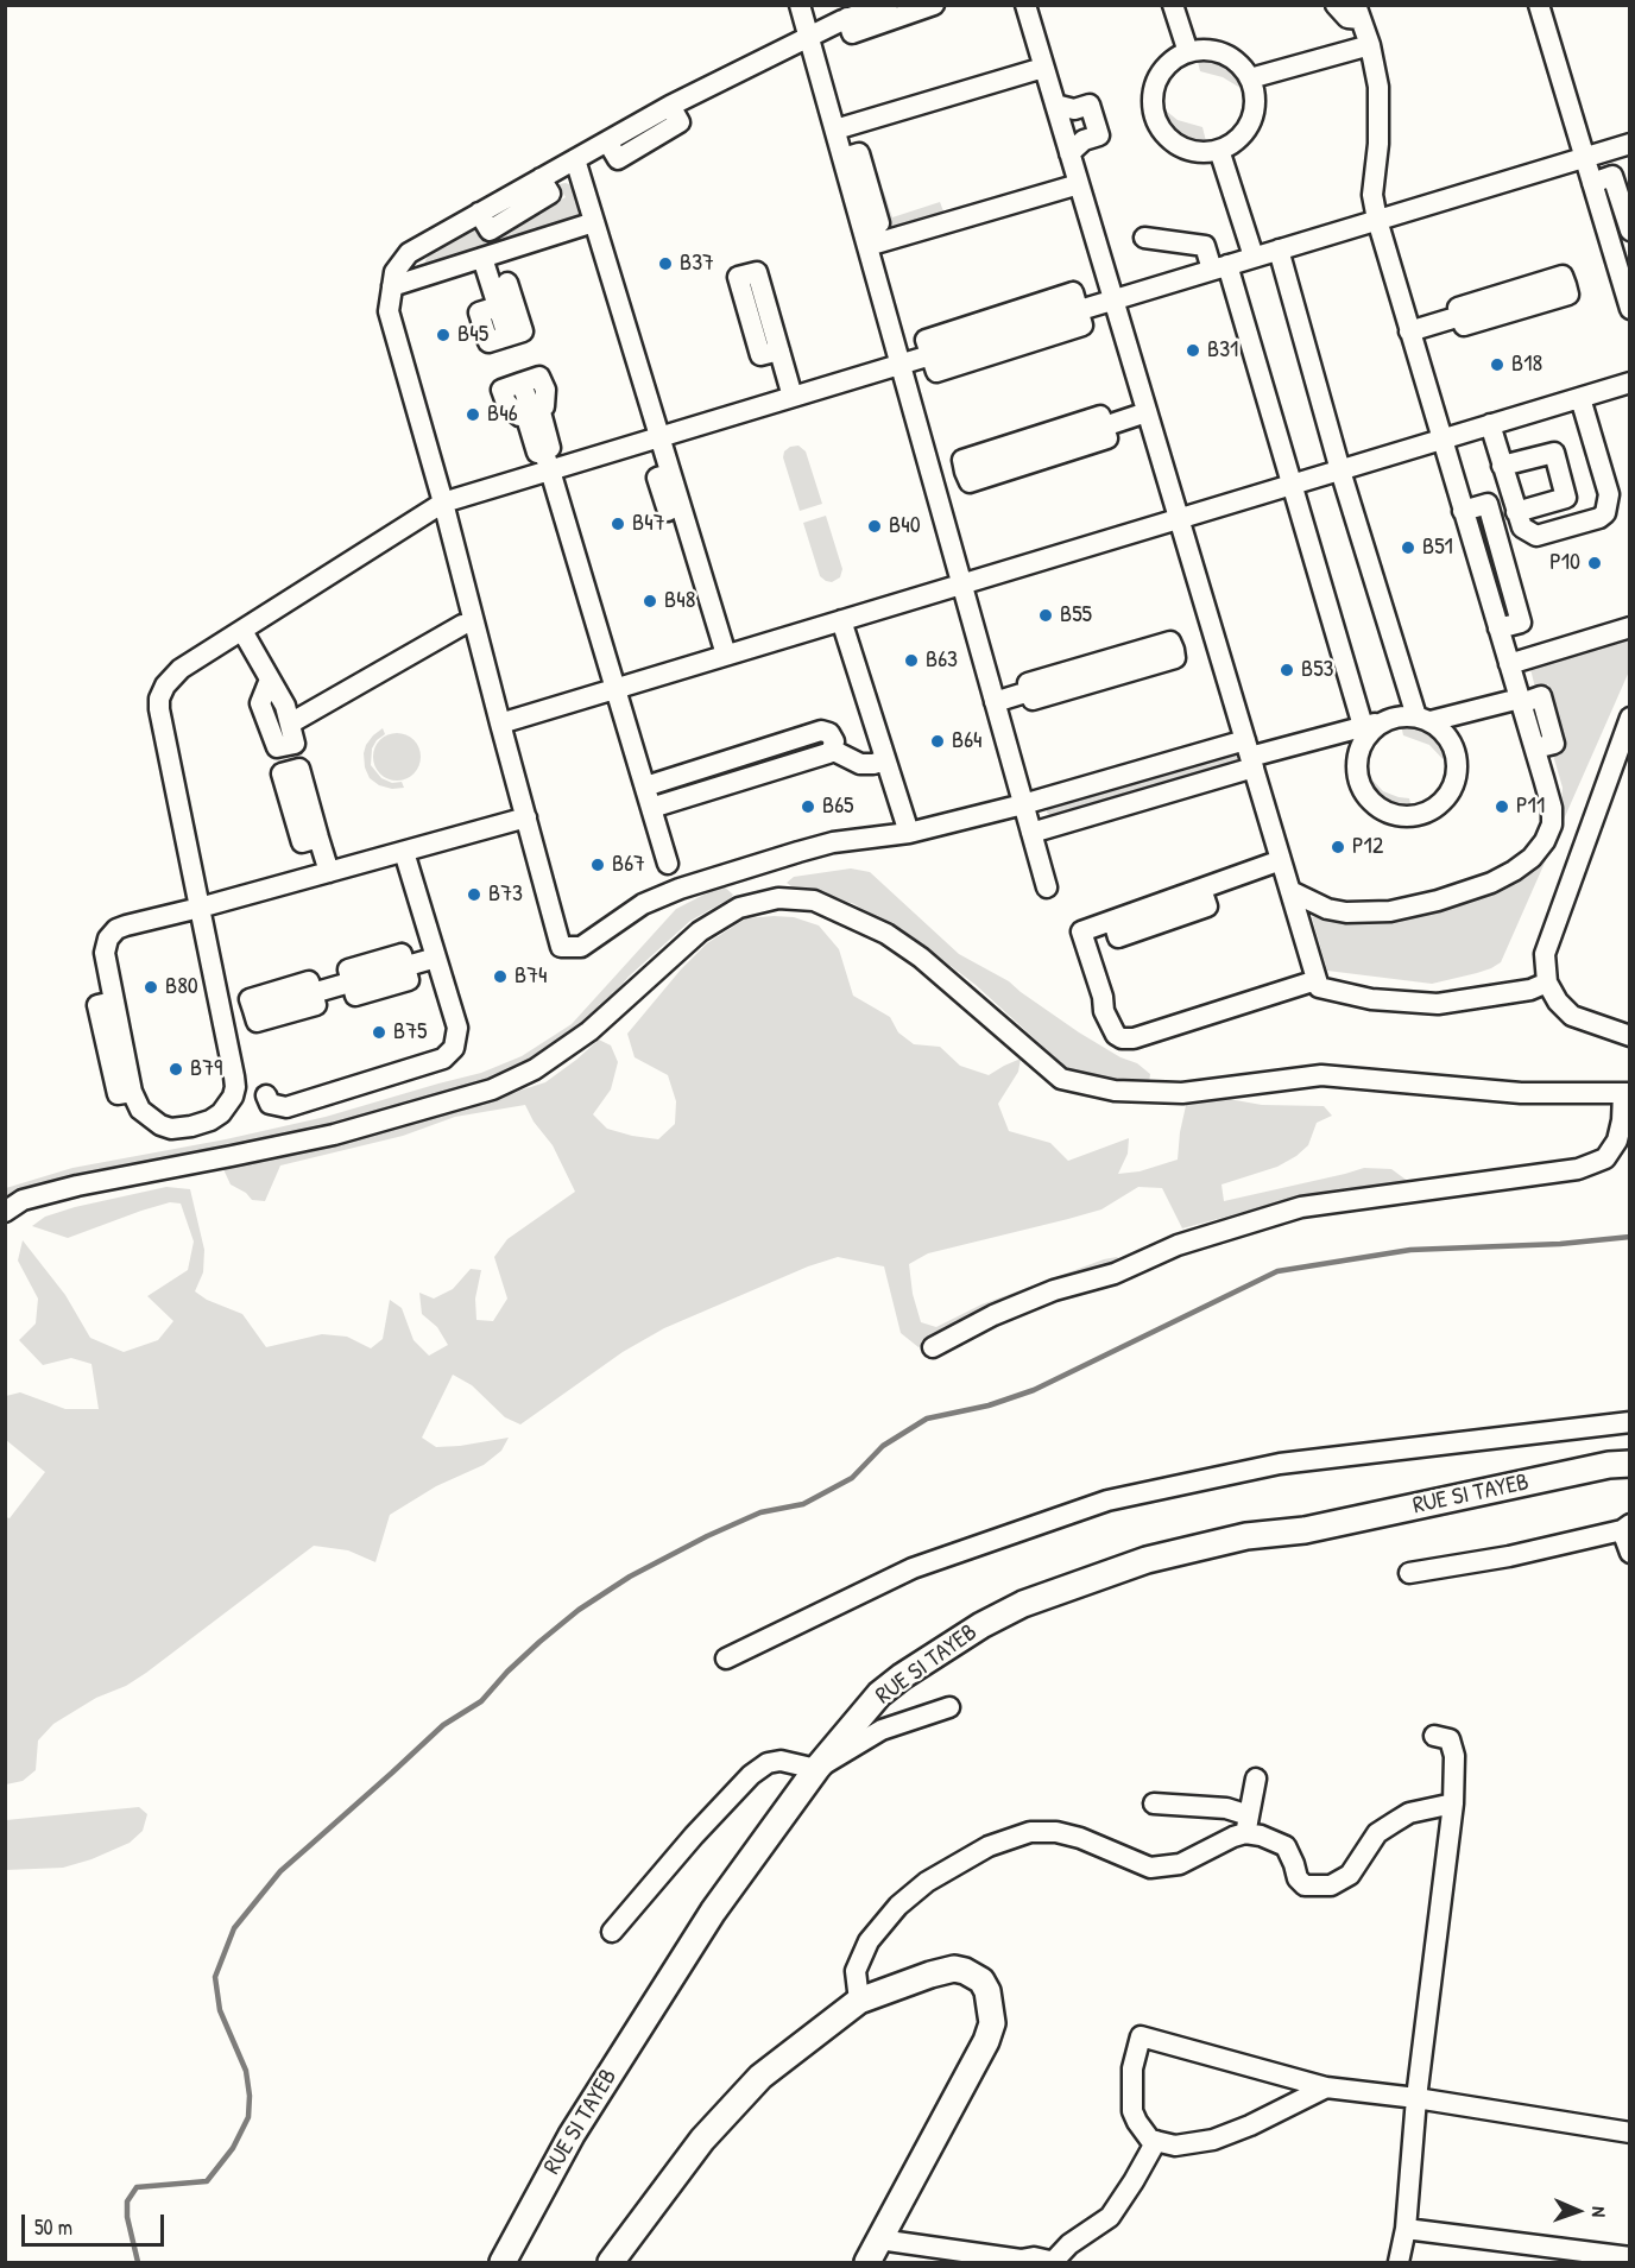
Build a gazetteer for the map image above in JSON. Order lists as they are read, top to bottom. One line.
{"streets":{"main road":["RUE SI TAYEB"]},"places":["B37","B45","B31","B18","B46","B47","B40","B51","P10","B48","B55","B63","B53","B64","B65","P11","P12","B67","B73","B74","B80","B75","B79"],"scale_bar":"50 m","north":"right"}
